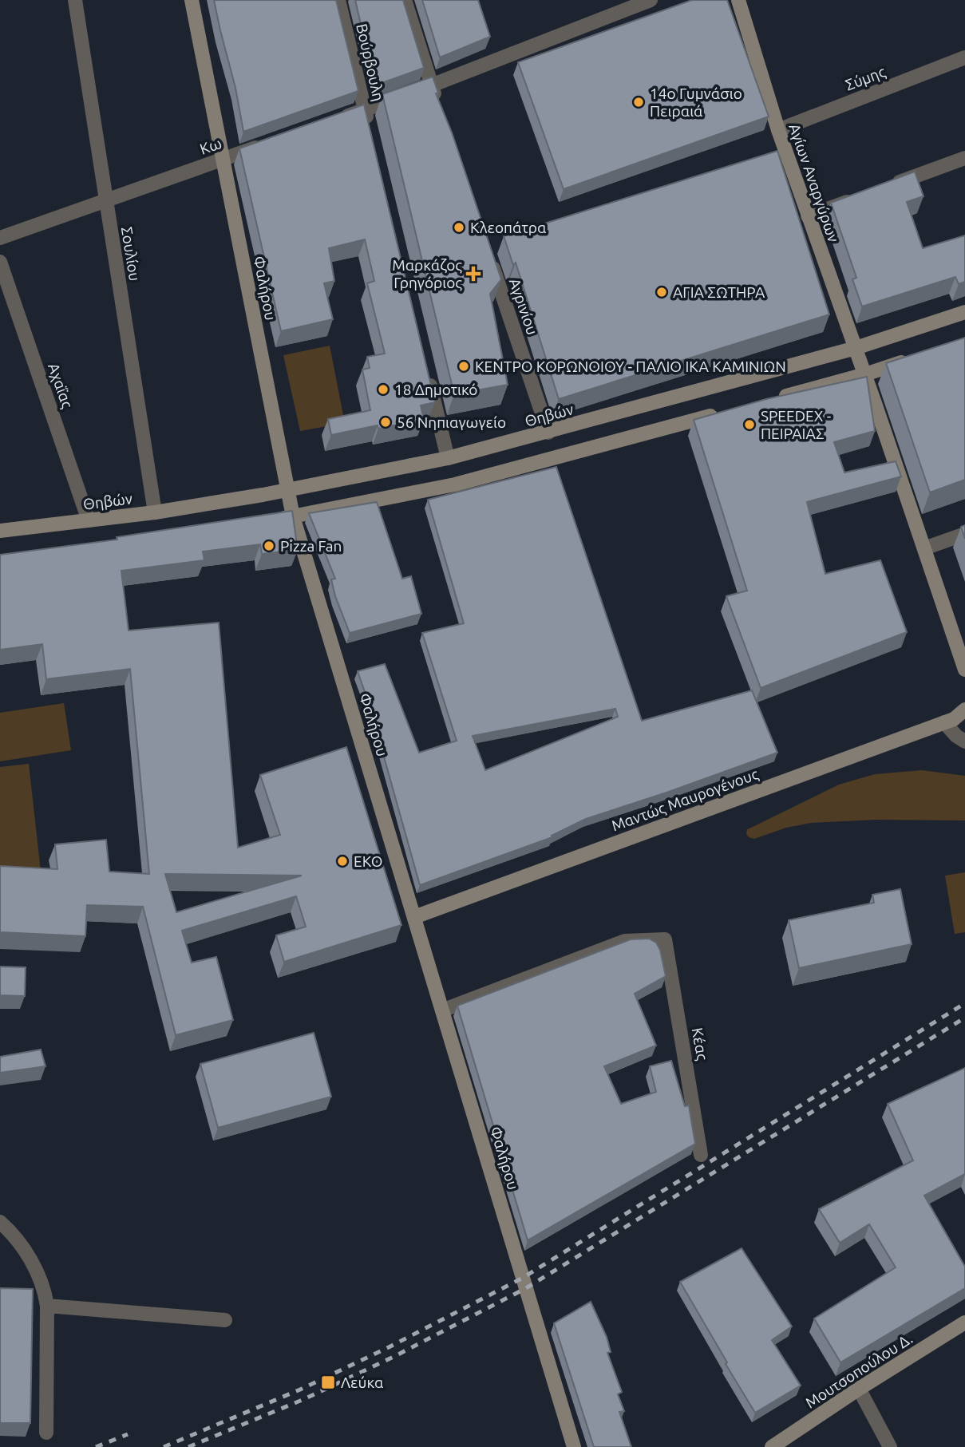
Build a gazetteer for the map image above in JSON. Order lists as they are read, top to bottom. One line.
{"streets":{"street":["Βούρβουλη","Σύμης","Κω","Αγίων Αναργύρων","Σουλίου","Φαλήρου","Αγρινίου","Αχαΐας","Θηβών","Μαντώς Μαυρογένους","Κέας","Μουτσοπούλου Δ."]},"crossings":[["Σύμης","Αγίων Αναργύρων"],["Κω","Σουλίου"],["Κω","Φαλήρου"],["Αγίων Αναργύρων","Θηβών"],["Σουλίου","Θηβών"],["Φαλήρου","Θηβών"],["Φαλήρου","Μαντώς Μαυρογένους"],["Φαλήρου","Κέας"],["Αγρινίου","Θηβών"],["Αχαΐας","Θηβών"]],"places":{"other":["14ο Γυμνάσιο Πειραιά","Κλεοπάτρα","ΑΓΙΑ ΣΩΤΗΡΑ","ΚΕΝΤΡΟ ΚΟΡΩΝΟΙΟΥ - ΠΑΛΙΟ ΙΚΑ ΚΑΜΙΝΙΩΝ","18 Δημοτικό","56 Νηπιαγωγείο","SPEEDEX - ΠΕΙΡΑΙΑΣ","Pizza Fan","EKO"],"health":["Μαρκάζος Γρηγόριος"],"transit":["Λεύκα"]}}
